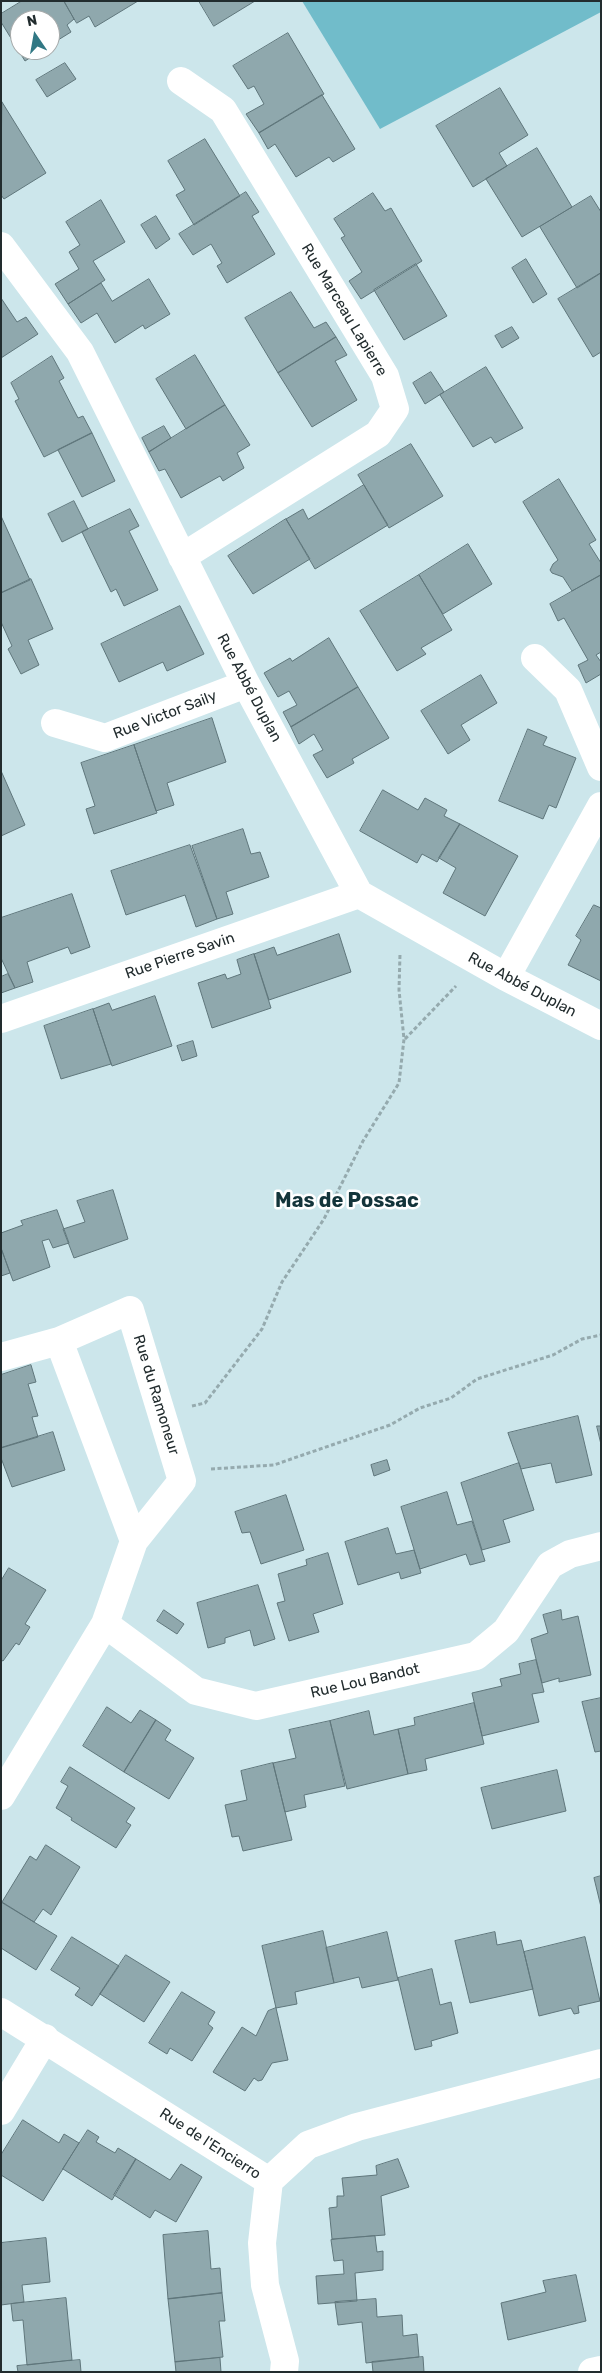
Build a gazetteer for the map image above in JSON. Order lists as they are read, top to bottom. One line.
{"streets":{"street":["Rue Marceau Lapierre","Rue Abbé Duplan","Rue Victor Saily","Rue Pierre Savin","Rue du Ramoneur","Rue Lou Bandot","Rue de l'Encierro"]},"crossings":[["Rue Marceau Lapierre","Rue Abbé Duplan"],["Rue Abbé Duplan","Rue Victor Saily"],["Rue Abbé Duplan","Rue Pierre Savin"]],"districts":["Mas de Possac"],"north":"top"}
